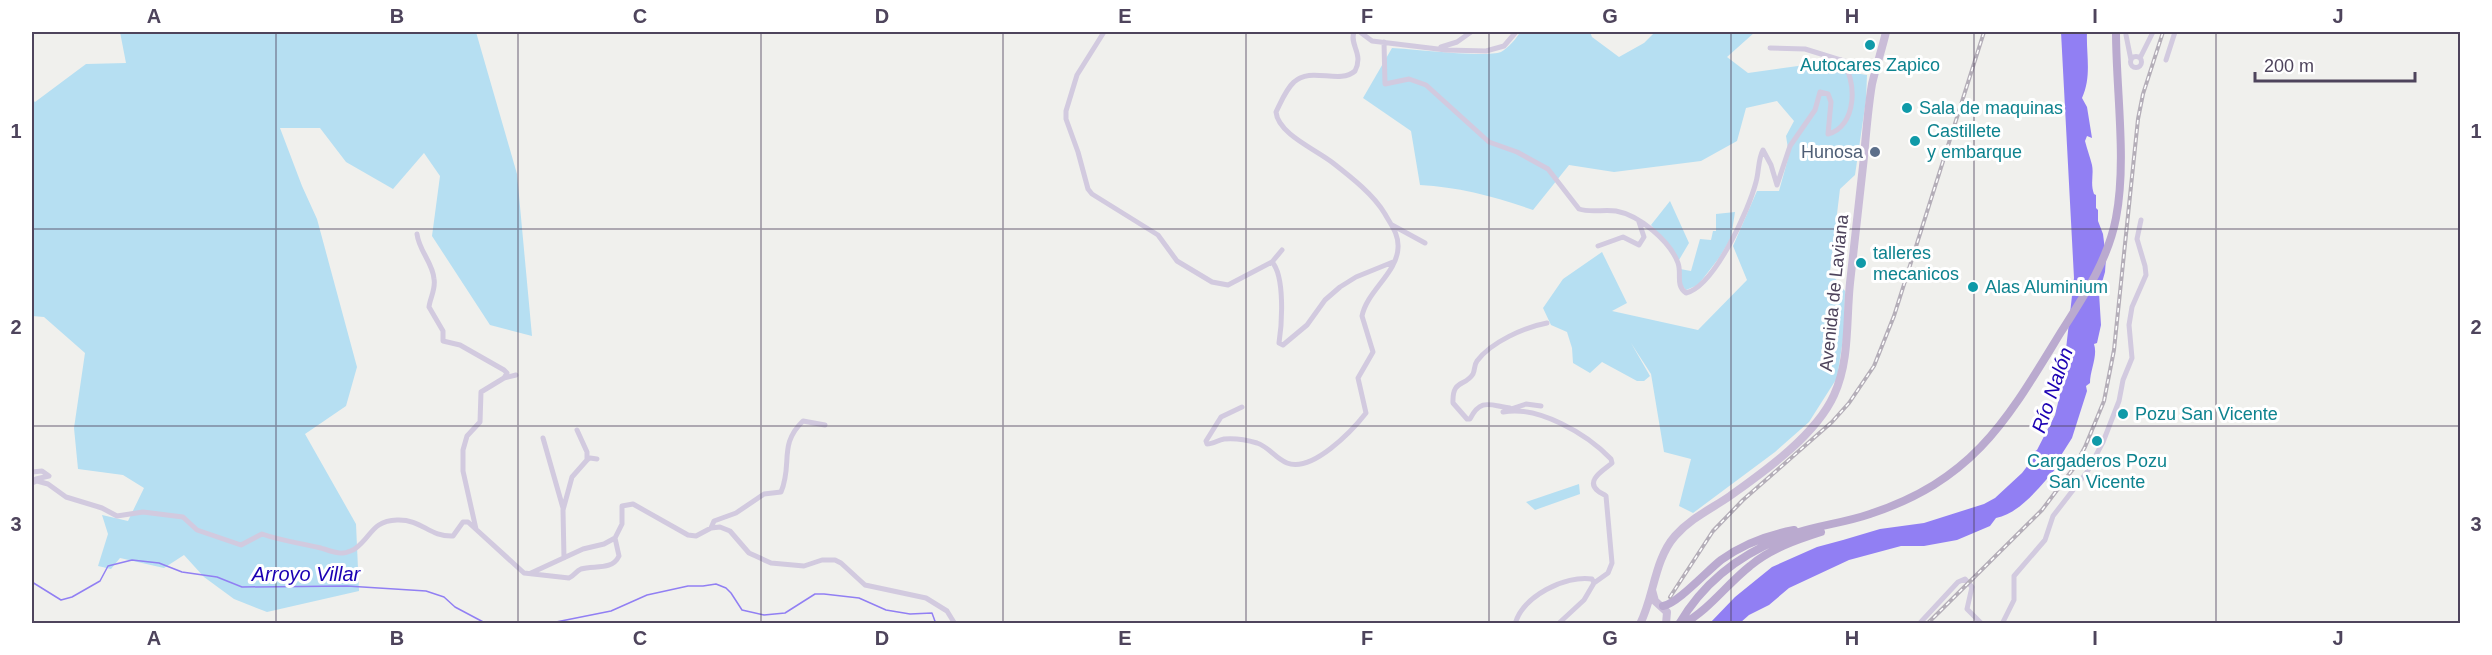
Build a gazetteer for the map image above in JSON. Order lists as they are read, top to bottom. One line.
{"streets":{"street":["Avenida de Laviana"]},"water":["Río Nalón","Arroyo Villar"],"places":["Autocares Zapico","Sala de maquinas","Castillete y embarque","Hunosa","talleres mecanicos","Alas Aluminium","Pozu San Vicente","Cargaderos Pozu San Vicente"],"scale_bar":"200 m","grid":{"columns":["A","B","C","D","E","F","G","H","I","J"],"rows":["1","2","3"]}}
